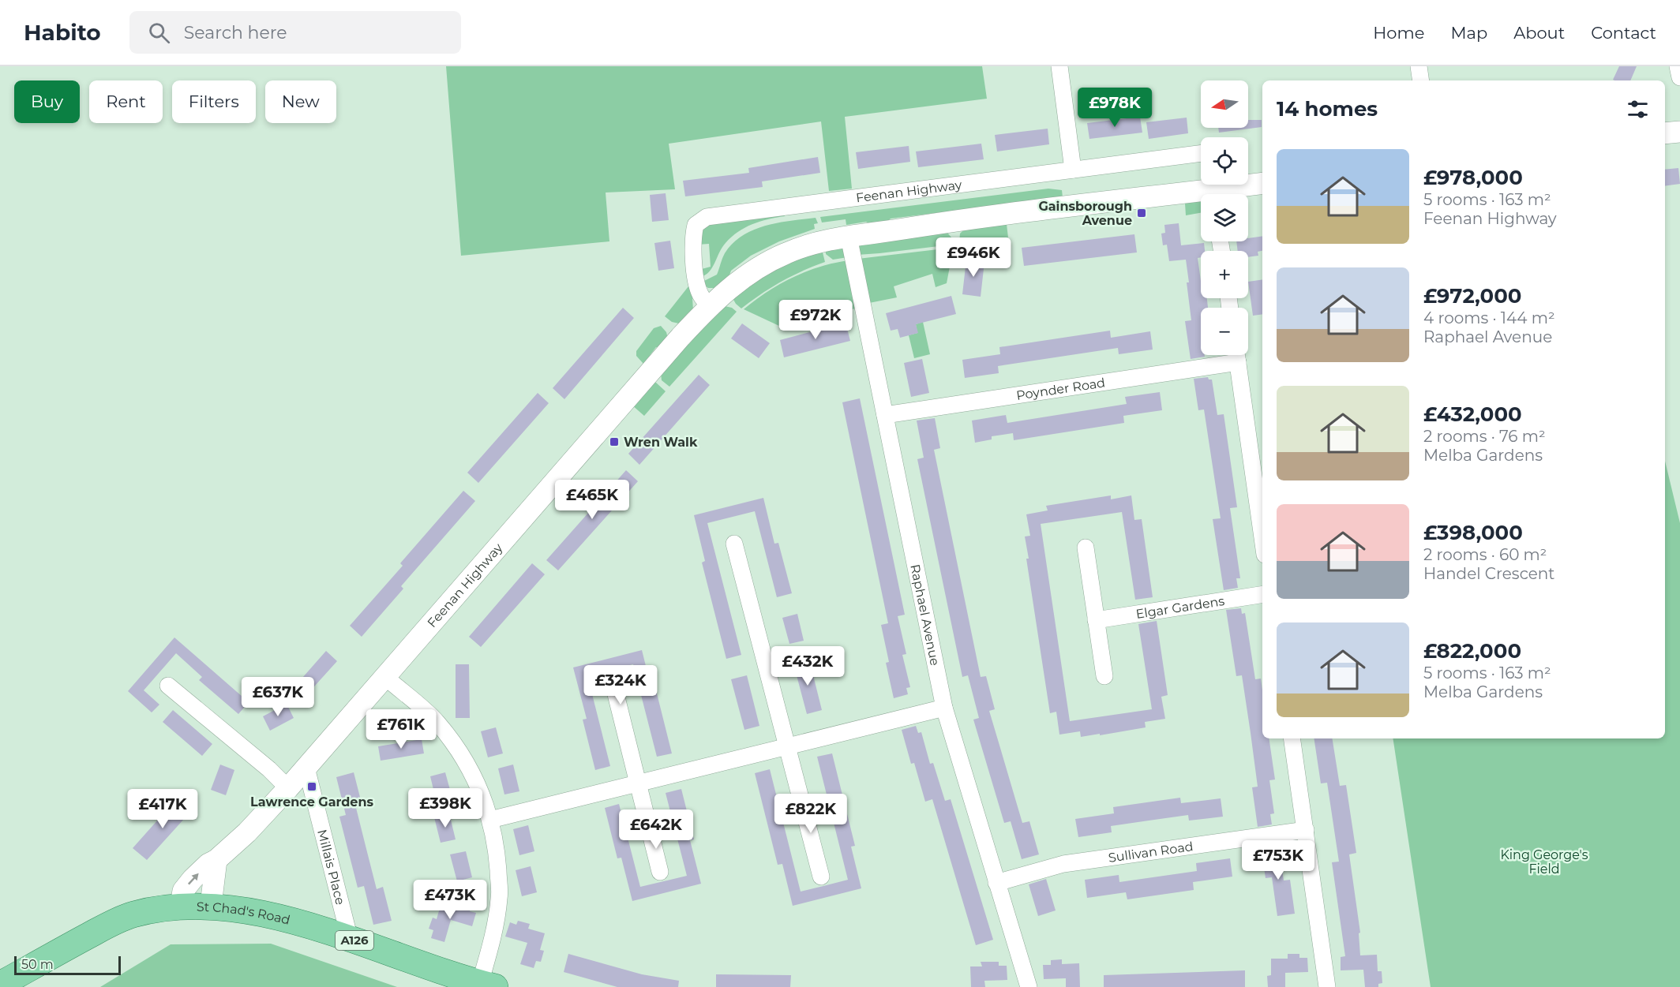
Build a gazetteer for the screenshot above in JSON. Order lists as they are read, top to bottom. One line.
{"streets":{"main road":["St Chad's Road","A126"],"street":["Feenan Highway","Poynder Road","Elgar Gardens","Raphael Avenue","Sullivan Road","Millais Place"]},"crossings":[["Feenan Highway","Raphael Avenue"],["Feenan Highway","Millais Place"],["Feenan Highway","St Chad's Road"],["Poynder Road","Raphael Avenue"],["Raphael Avenue","Sullivan Road"],["Millais Place","St Chad's Road"]],"parks":["King George's Field"],"places":{"transit":["Gainsborough Avenue","Wren Walk","Lawrence Gardens"]},"scale_bar":"50 m","north":"left","page":{"header":"Habito","search":"Search here","nav":["Home","Map","About","Contact"],"map_buttons":["+","−"],"chip":["Buy","Rent","Filters","New"],"heading":"14 homes","price":["£978K","£946K","£972K","£465K","£432K","£324K","£637K","£761K","£398K","£417K","£822K","£642K","£753K","£473K"],"list":[{"name":"£978,000","note":"5 rooms · 163 m² · Feenan Highway"},{"name":"£972,000","note":"4 rooms · 144 m² · Raphael Avenue"},{"name":"£432,000","note":"2 rooms · 76 m² · Melba Gardens"},{"name":"£398,000","note":"2 rooms · 60 m² · Handel Crescent"},{"name":"£822,000","note":"5 rooms · 163 m² · Melba Gardens"}],"scale":"50 m"}}
